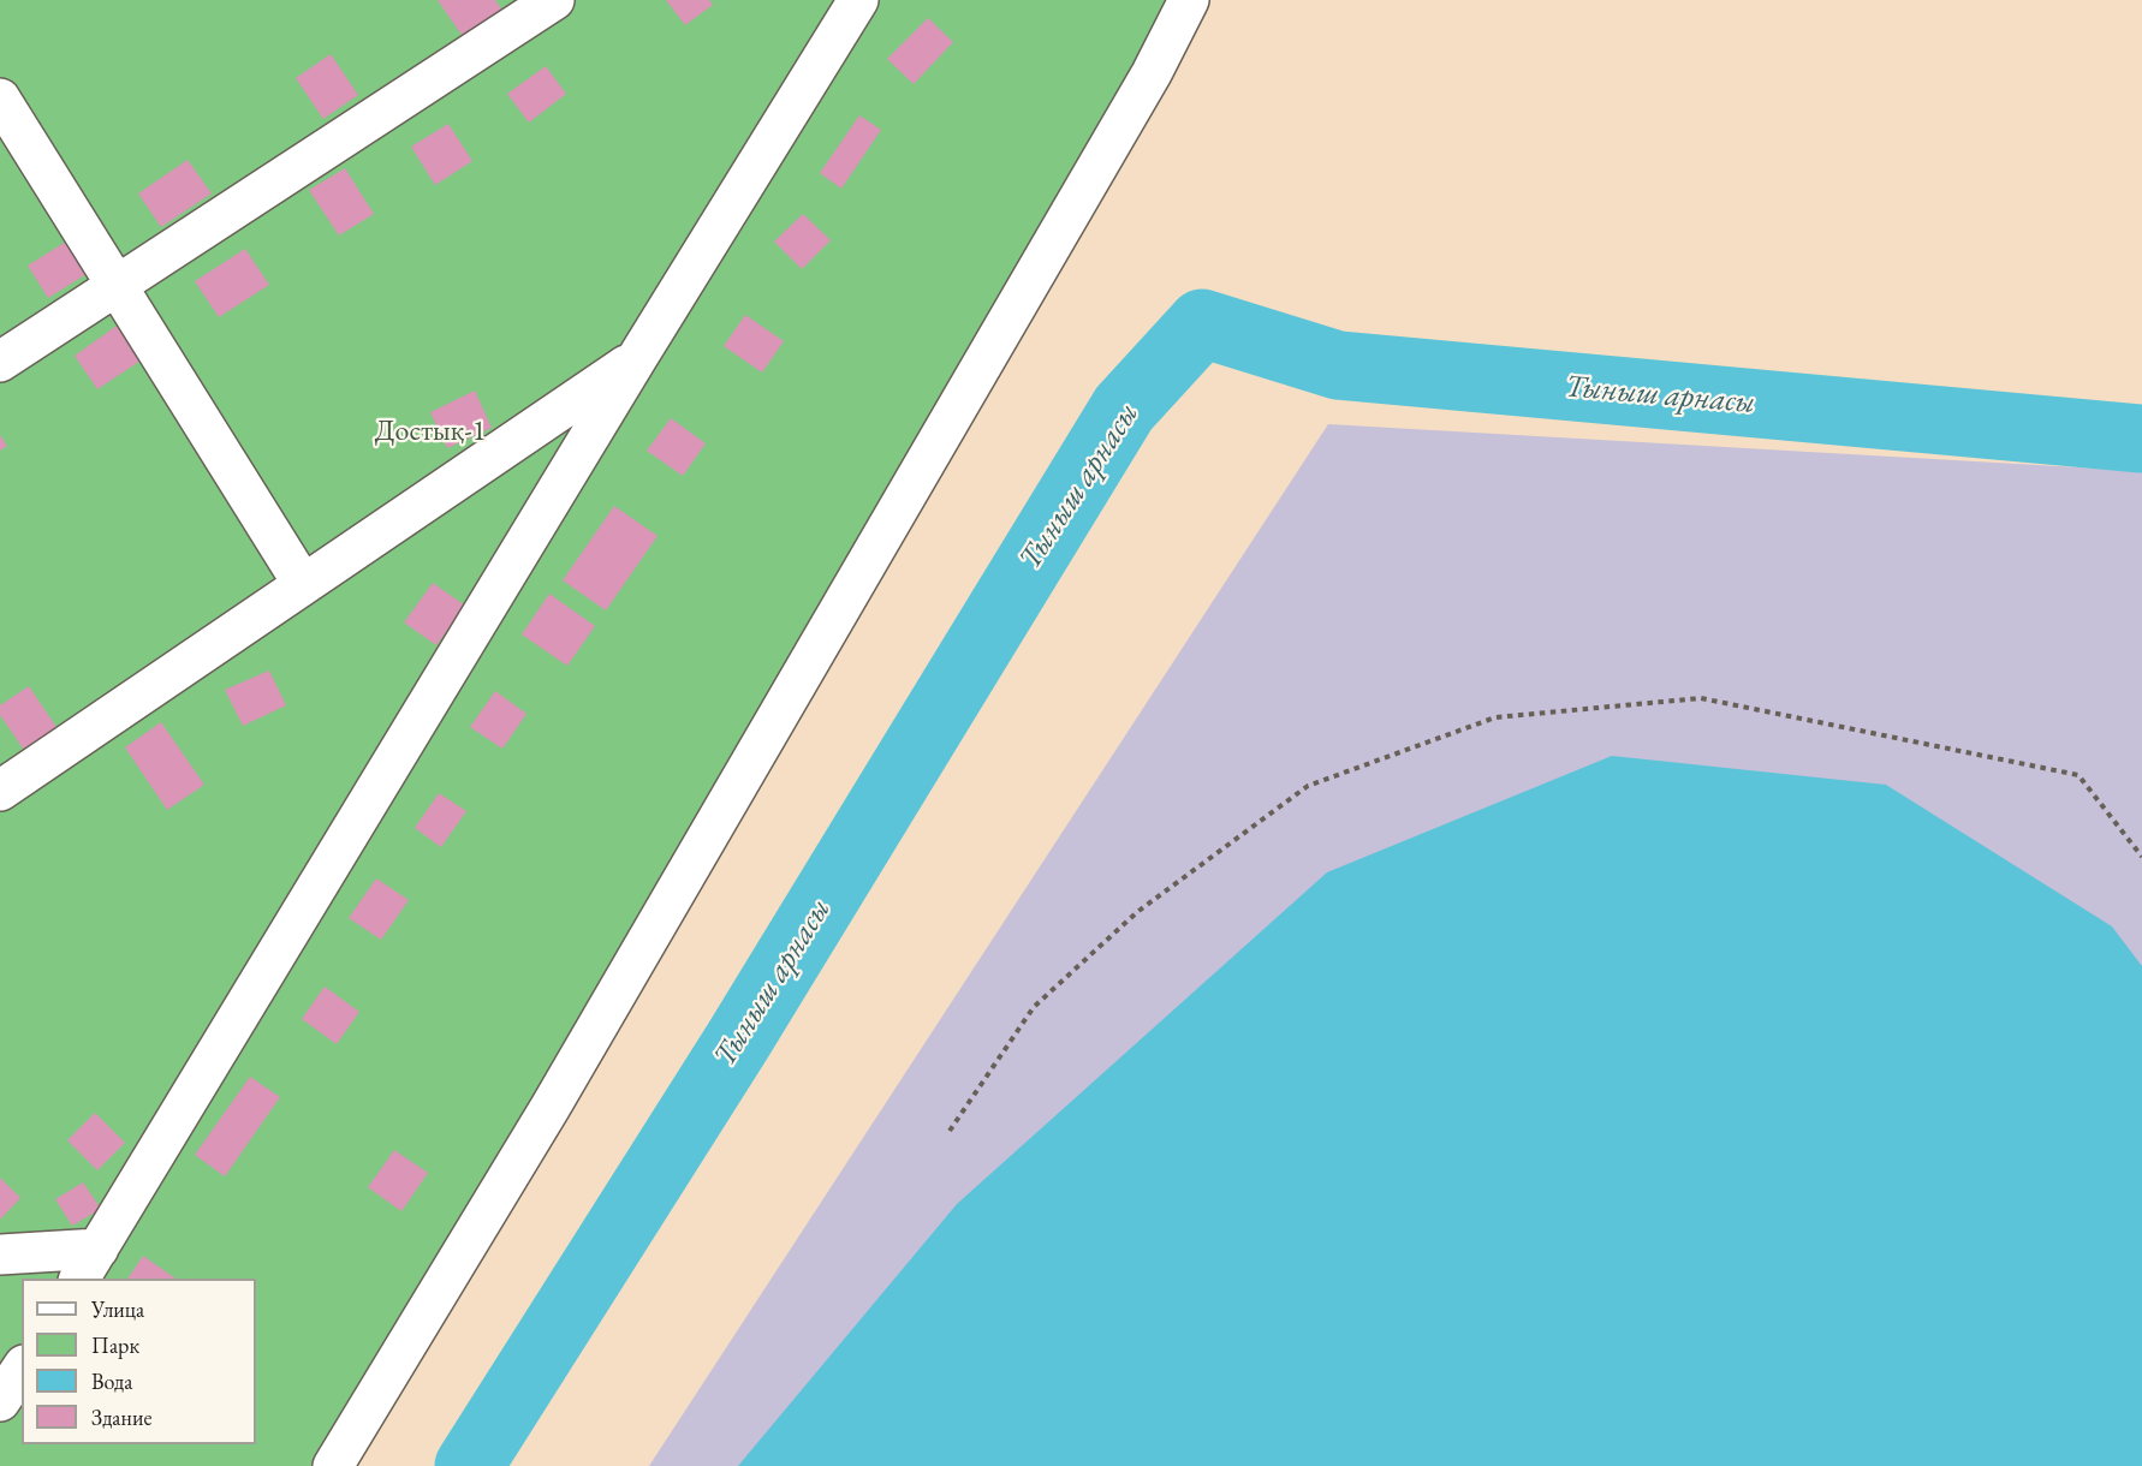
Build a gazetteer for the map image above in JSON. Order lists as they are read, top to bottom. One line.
{"water":["Тыныш арнасы"],"parks":["Достық-1"],"legend":["Улица","Парк","Вода","Здание"]}
